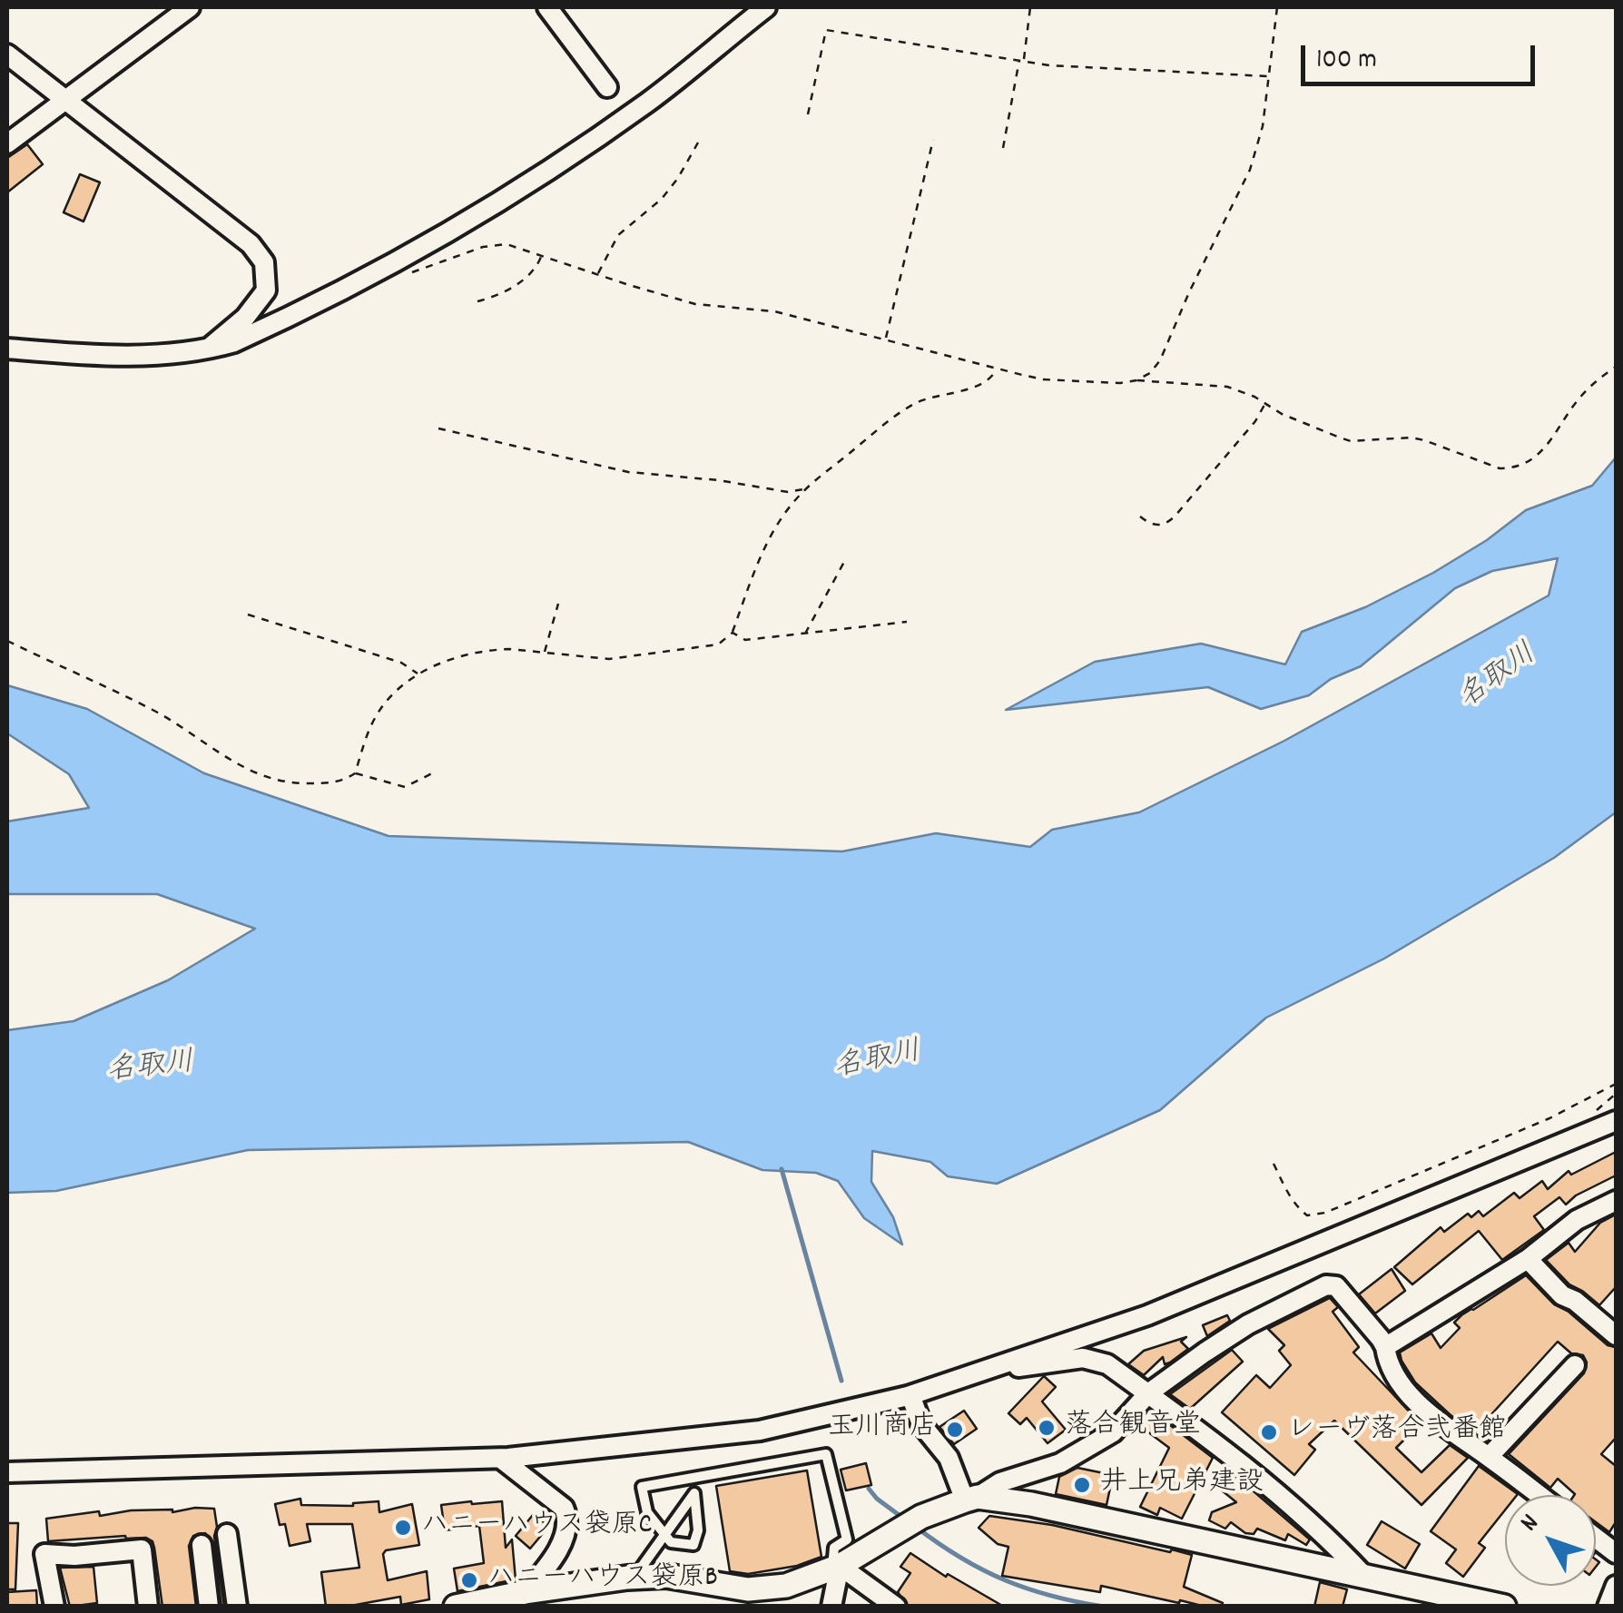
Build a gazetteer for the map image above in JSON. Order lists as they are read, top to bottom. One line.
{"water":["名取川"],"places":["落合観音堂","玉川商店","レーヴ落合弐番館","井上兄弟建設","ハニーハウス袋原C","ハニーハウス袋原B"],"scale_bar":"100 m","north":"top left"}
